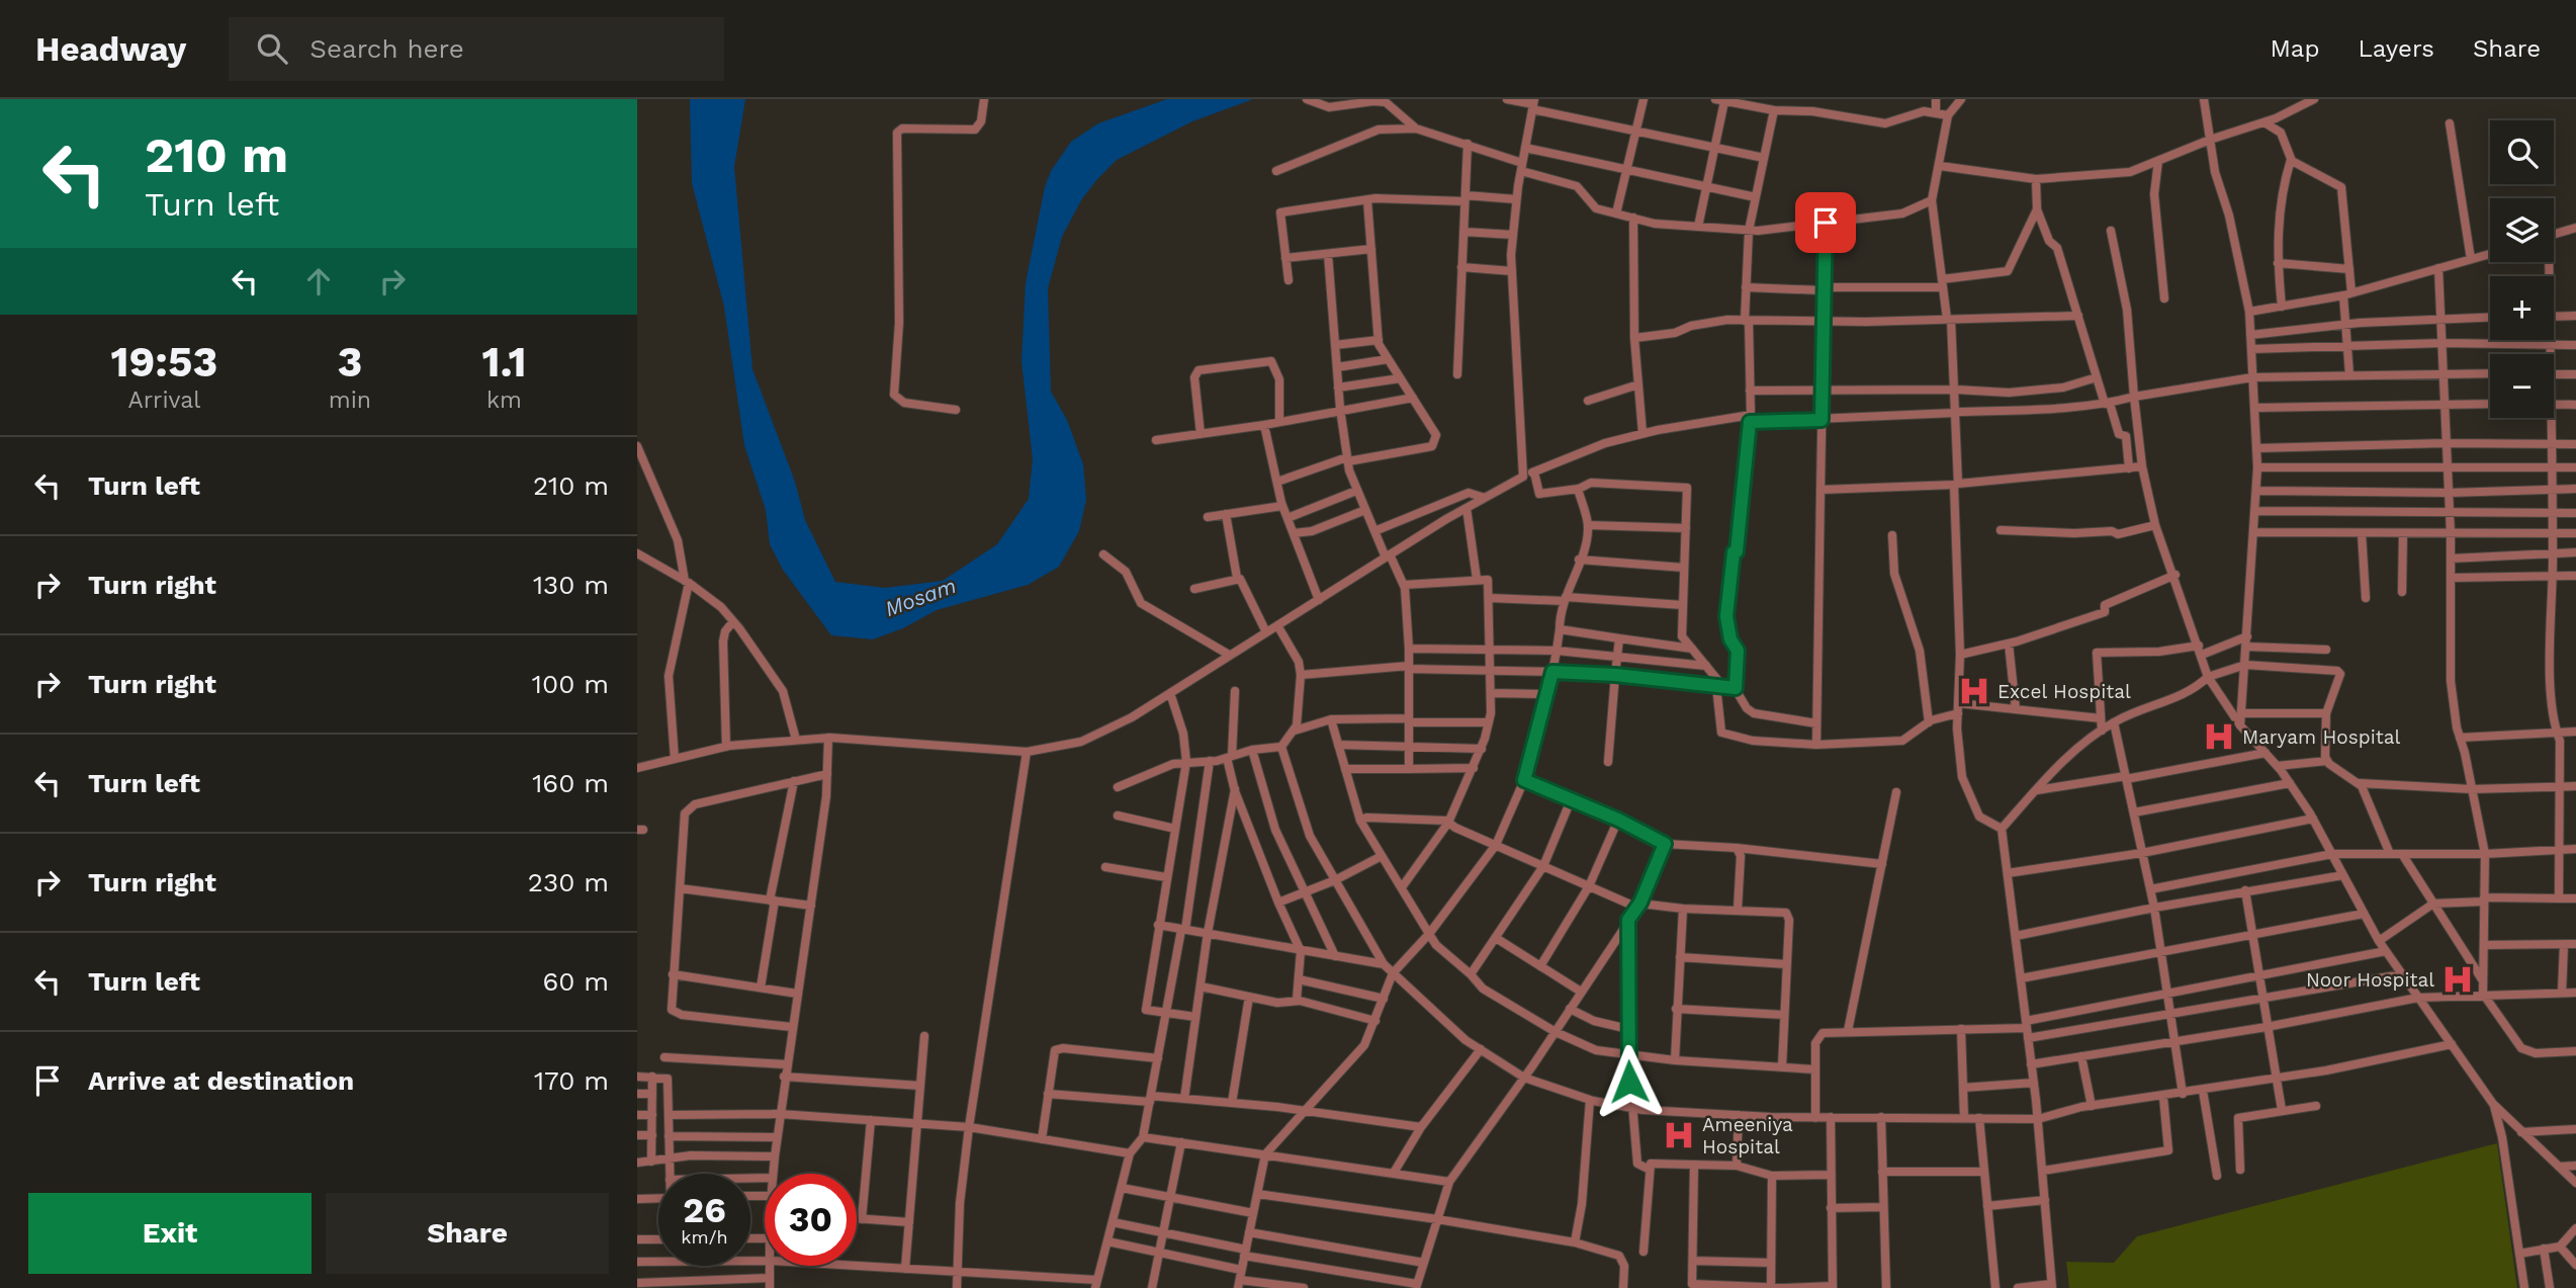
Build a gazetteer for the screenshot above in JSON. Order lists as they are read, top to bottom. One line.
{"water":["Mosam"],"places":{"hospital":["Excel Hospital","Maryam Hospital","Noor Hospital","Ameeniya Hospital"]},"page":{"header":"Headway","search":"Search here","nav":["Map","Layers","Share"],"turn":["210 m","Turn left"],"map_buttons":["+","−"],"eta":["19:53","Arrival","3","min","1.1","km"],"list":[{"name":"Turn left","value":"210 m"},{"name":"Turn right","value":"130 m"},{"name":"Turn right","value":"100 m"},{"name":"Turn left","value":"160 m"},{"name":"Turn right","value":"230 m"},{"name":"Turn left","value":"60 m"},{"name":"Arrive at destination","value":"170 m"}],"speed":"26 km/h","limit":"30","buttons":["Exit","Share"]}}
